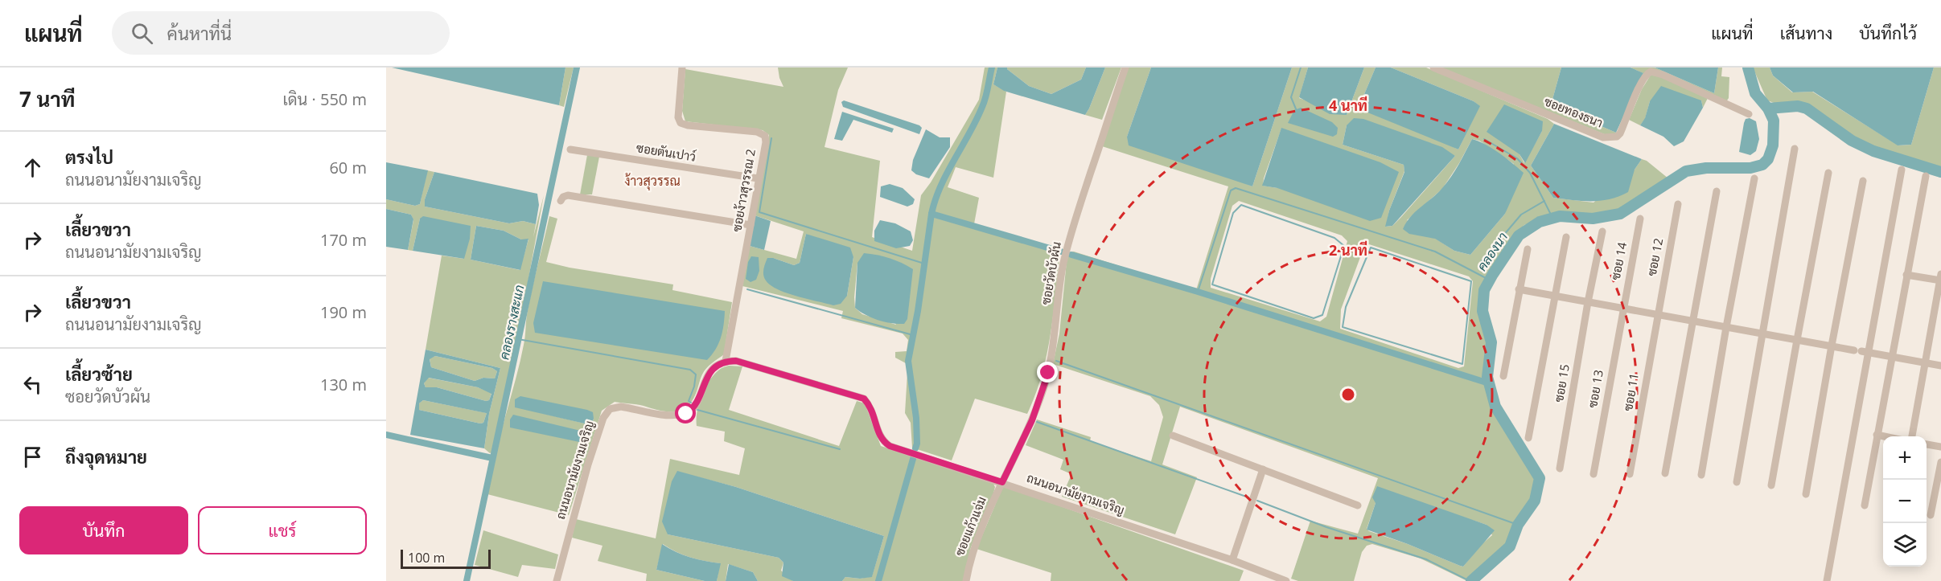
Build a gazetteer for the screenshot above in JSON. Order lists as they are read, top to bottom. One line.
{"streets":{"street":["ซอยทองธนา","ซอยตันเปาว์","ซอยง้าวสุวรรณ 2","ซอย 12","ซอย 14","ซอยวัดบัวผัน","ซอย 15","ซอย 13","ซอย 11","ถนนอนามัยงามเจริญ","ซอยแก้วแจ่ม"]},"crossings":[["ซอยตันเปาว์","ซอยง้าวสุวรรณ 2"],["ซอยง้าวสุวรรณ 2","ถนนอนามัยงามเจริญ"],["ซอย 12","ซอย 11"],["ซอย 14","ซอย 13"],["ซอยวัดบัวผัน","ถนนอนามัยงามเจริญ"],["ซอยวัดบัวผัน","ซอยแก้วแจ่ม"],["ถนนอนามัยงามเจริญ","ซอยแก้วแจ่ม"]],"districts":["ง้าวสุวรรณ"],"water":["คลองนา","คลองรางสะแก"],"scale_bar":"100 m","page":{"header":"แผนที่","search":"ค้นหาที่นี่","nav":["แผนที่","เส้นทาง","บันทึกไว้"],"heading":["7 นาที","เดิน · 550 m"],"list":[["ตรงไป","ถนนอนามัยงามเจริญ","60 m"],["เลี้ยวขวา","ถนนอนามัยงามเจริญ","170 m"],["เลี้ยวขวา","ถนนอนามัยงามเจริญ","190 m"],["เลี้ยวซ้าย","ซอยวัดบัวผัน","130 m"],"ถึงจุดหมาย"],"map_buttons":["+","−"],"buttons":["บันทึก","แชร์"],"scale":"100 m"},"rings":["4 นาที","2 นาที"]}
